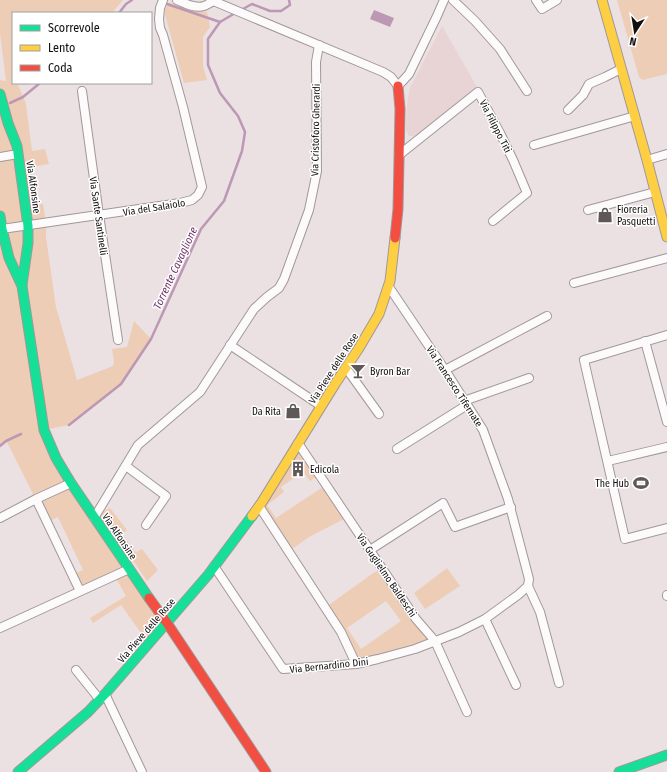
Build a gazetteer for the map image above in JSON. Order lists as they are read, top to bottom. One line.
{"streets":{"main road":["Via Alfonsine","Via Pieve delle Rose"],"street":["Via Filippo Titi","Via Cristoforo Gherardi","Via del Salaiolo","Via Sante Santinelli","Via Francesco Tifernate","Via Guglielmo Baldeschi","Via Bernardino Dini"]},"crossings":[["Via Filippo Titi","Via Pieve delle Rose"],["Via Cristoforo Gherardi","Via Alfonsine"],["Via Alfonsine","Via del Salaiolo"],["Via Alfonsine","Via Pieve delle Rose"],["Via del Salaiolo","Via Sante Santinelli"],["Via Pieve delle Rose","Via Francesco Tifernate"],["Via Pieve delle Rose","Via Guglielmo Baldeschi"],["Via Pieve delle Rose","Via Bernardino Dini"],["Via Francesco Tifernate","Via Bernardino Dini"],["Via Guglielmo Baldeschi","Via Bernardino Dini"]],"water":["Torrente Cavaglione"],"places":{"shop":["Fioreria Pasquetti","Da Rita"],"bar":["Byron Bar"],"building":["Edicola"],"sports":["The Hub"]},"legend":["Scorrevole","Lento","Coda"],"north":"bottom"}
